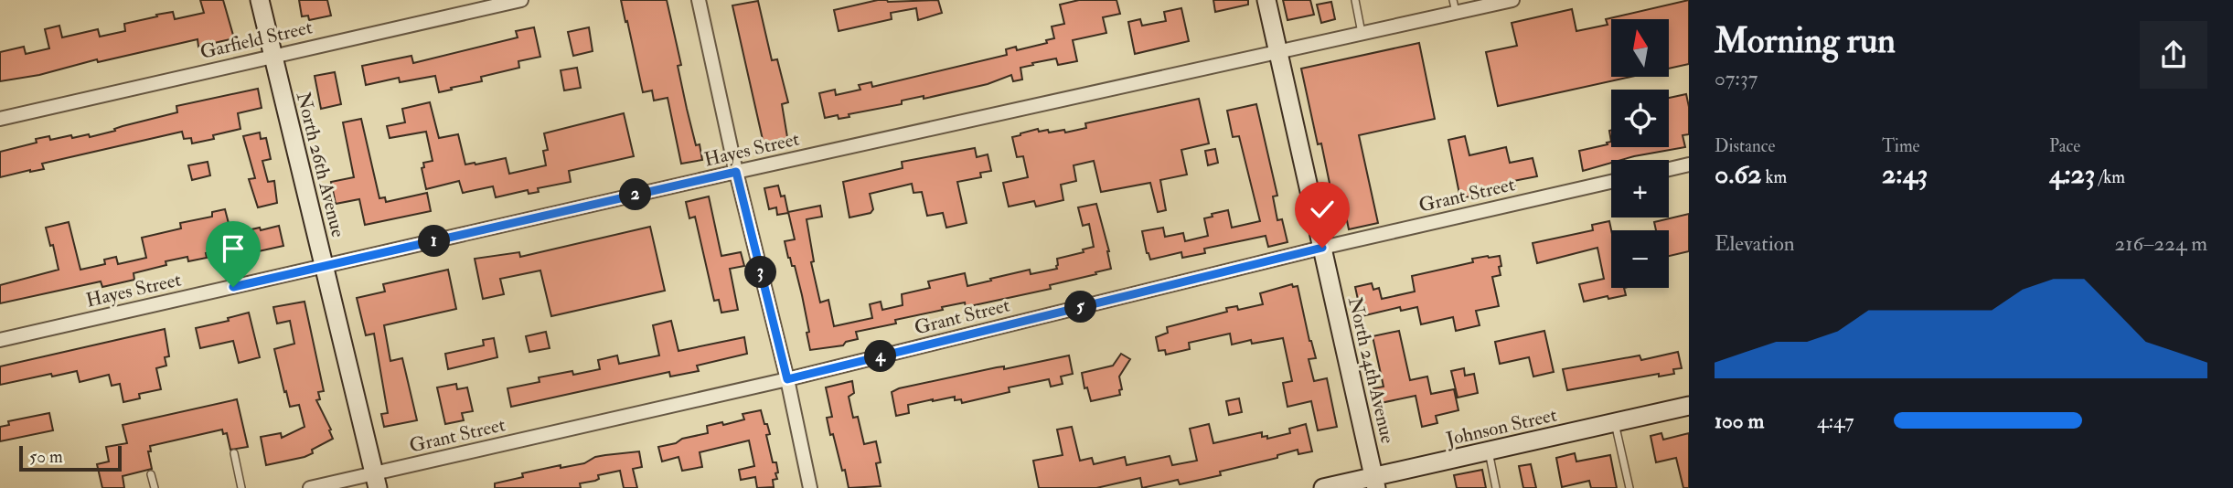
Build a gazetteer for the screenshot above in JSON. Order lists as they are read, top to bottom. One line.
{"streets":{"street":["Garfield Street","Hayes Street","North 26th Avenue","Grant Street","North 24th Avenue","Johnson Street"]},"crossings":[["Garfield Street","North 26th Avenue"],["Hayes Street","North 26th Avenue"],["Hayes Street","North 24th Avenue"],["North 26th Avenue","Grant Street"],["Grant Street","North 24th Avenue"],["North 24th Avenue","Johnson Street"]],"scale_bar":"50 m","north":"top","page":{"heading":["Morning run","07:37"],"map_buttons":["+","−"],"stats":[["Distance","0.62 km"],["Time","2:43"],["Pace","4:23 /km"]],"pins":["2","1","3","5","4"],"chart":["Elevation","216–224 m"],"list":[{"name":"100 m","note":"4:47"}],"scale":"50 m"}}
